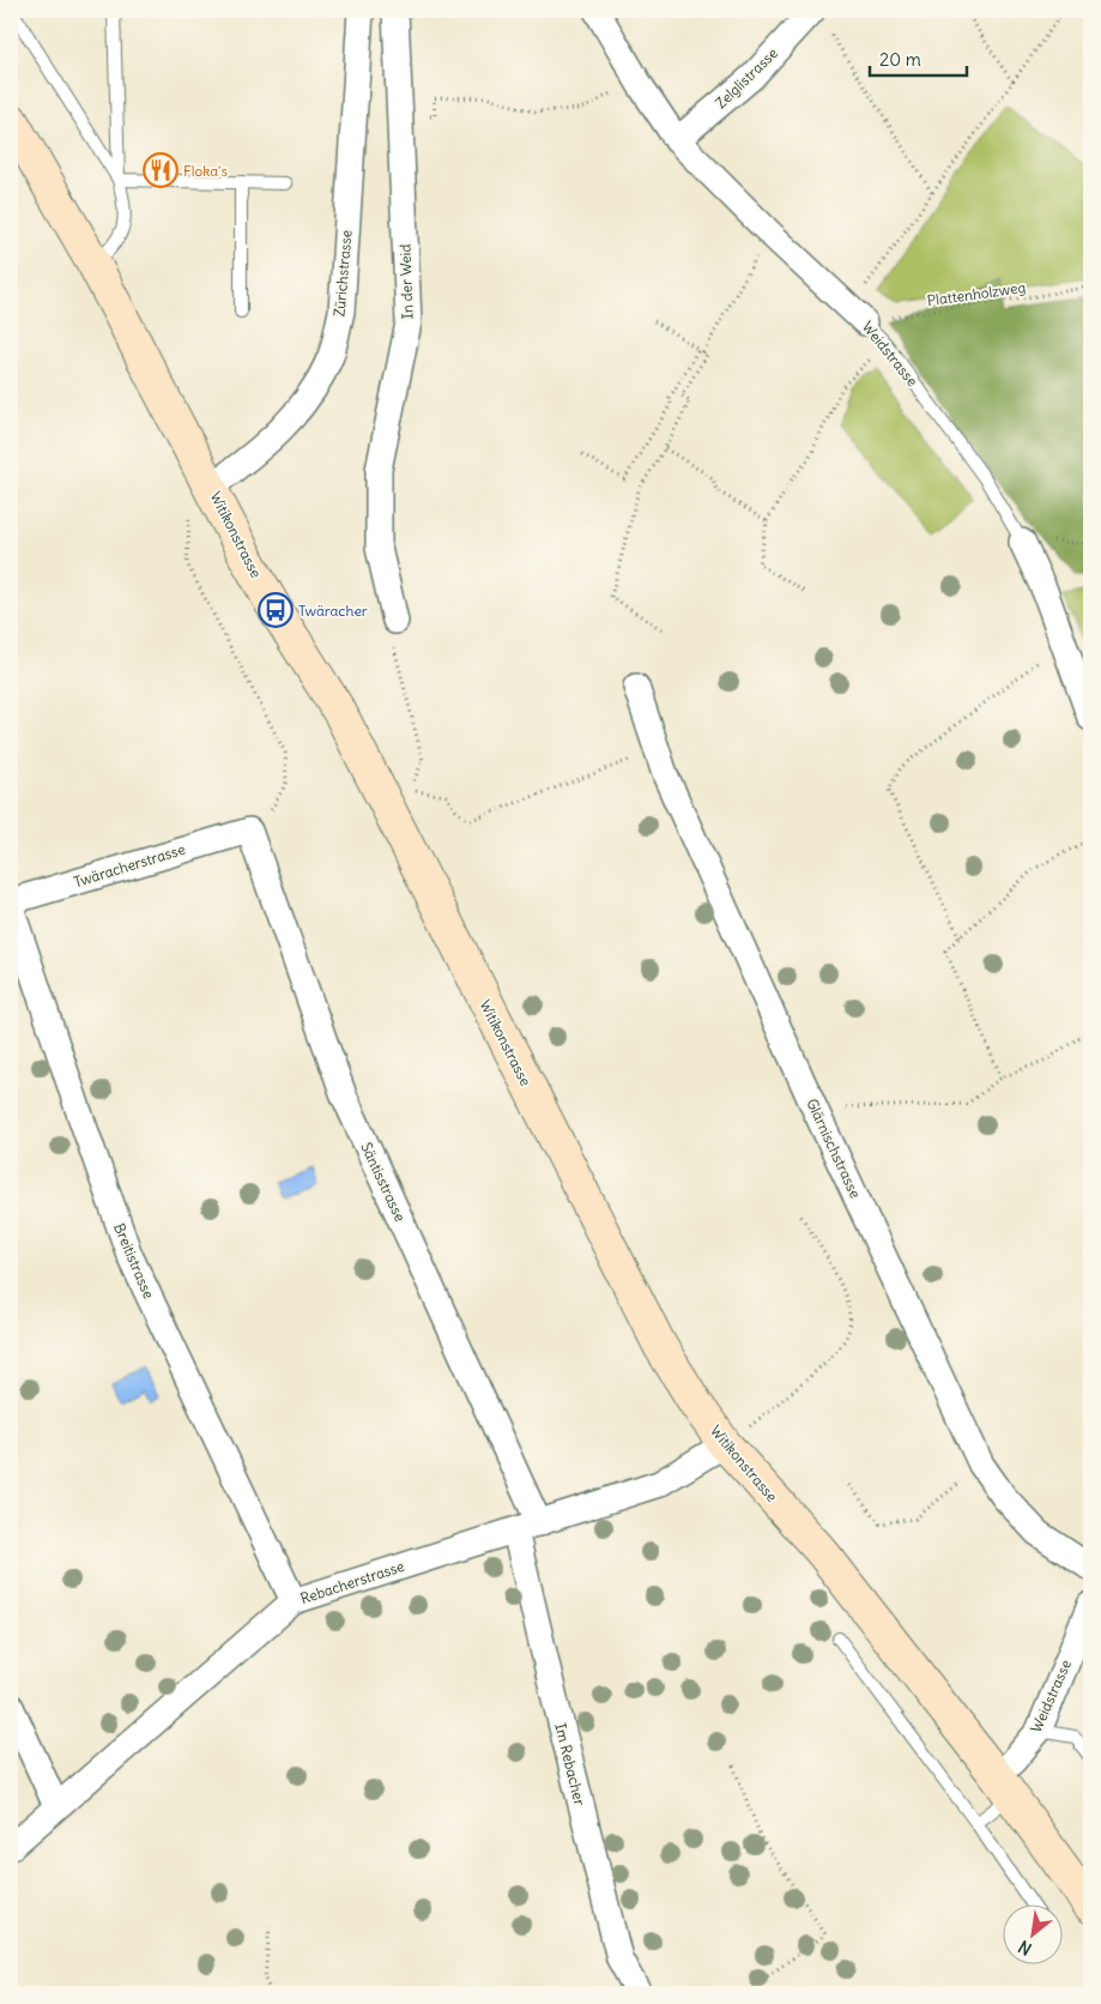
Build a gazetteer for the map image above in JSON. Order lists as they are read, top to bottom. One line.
{"streets":{"main road":["Witikonstrasse"],"street":["Zelglistrasse","Zürichstrasse","In der Weid","Weidstrasse","Twäracherstrasse","Glärnischstrasse","Säntisstrasse","Breitistrasse","Rebacherstrasse","Im Rebacher"],"path":["Plattenholzweg"]},"crossings":[["Zelglistrasse","Weidstrasse"],["Zürichstrasse","Witikonstrasse"],["Plattenholzweg","Weidstrasse"],["Weidstrasse","Witikonstrasse"],["Witikonstrasse","Rebacherstrasse"],["Twäracherstrasse","Säntisstrasse"],["Säntisstrasse","Rebacherstrasse"],["Breitistrasse","Rebacherstrasse"],["Rebacherstrasse","Im Rebacher"]],"places":{"restaurant":["Floka's"],"bus stop":["Twäracher"]},"scale_bar":"20 m","north":"bottom left"}
